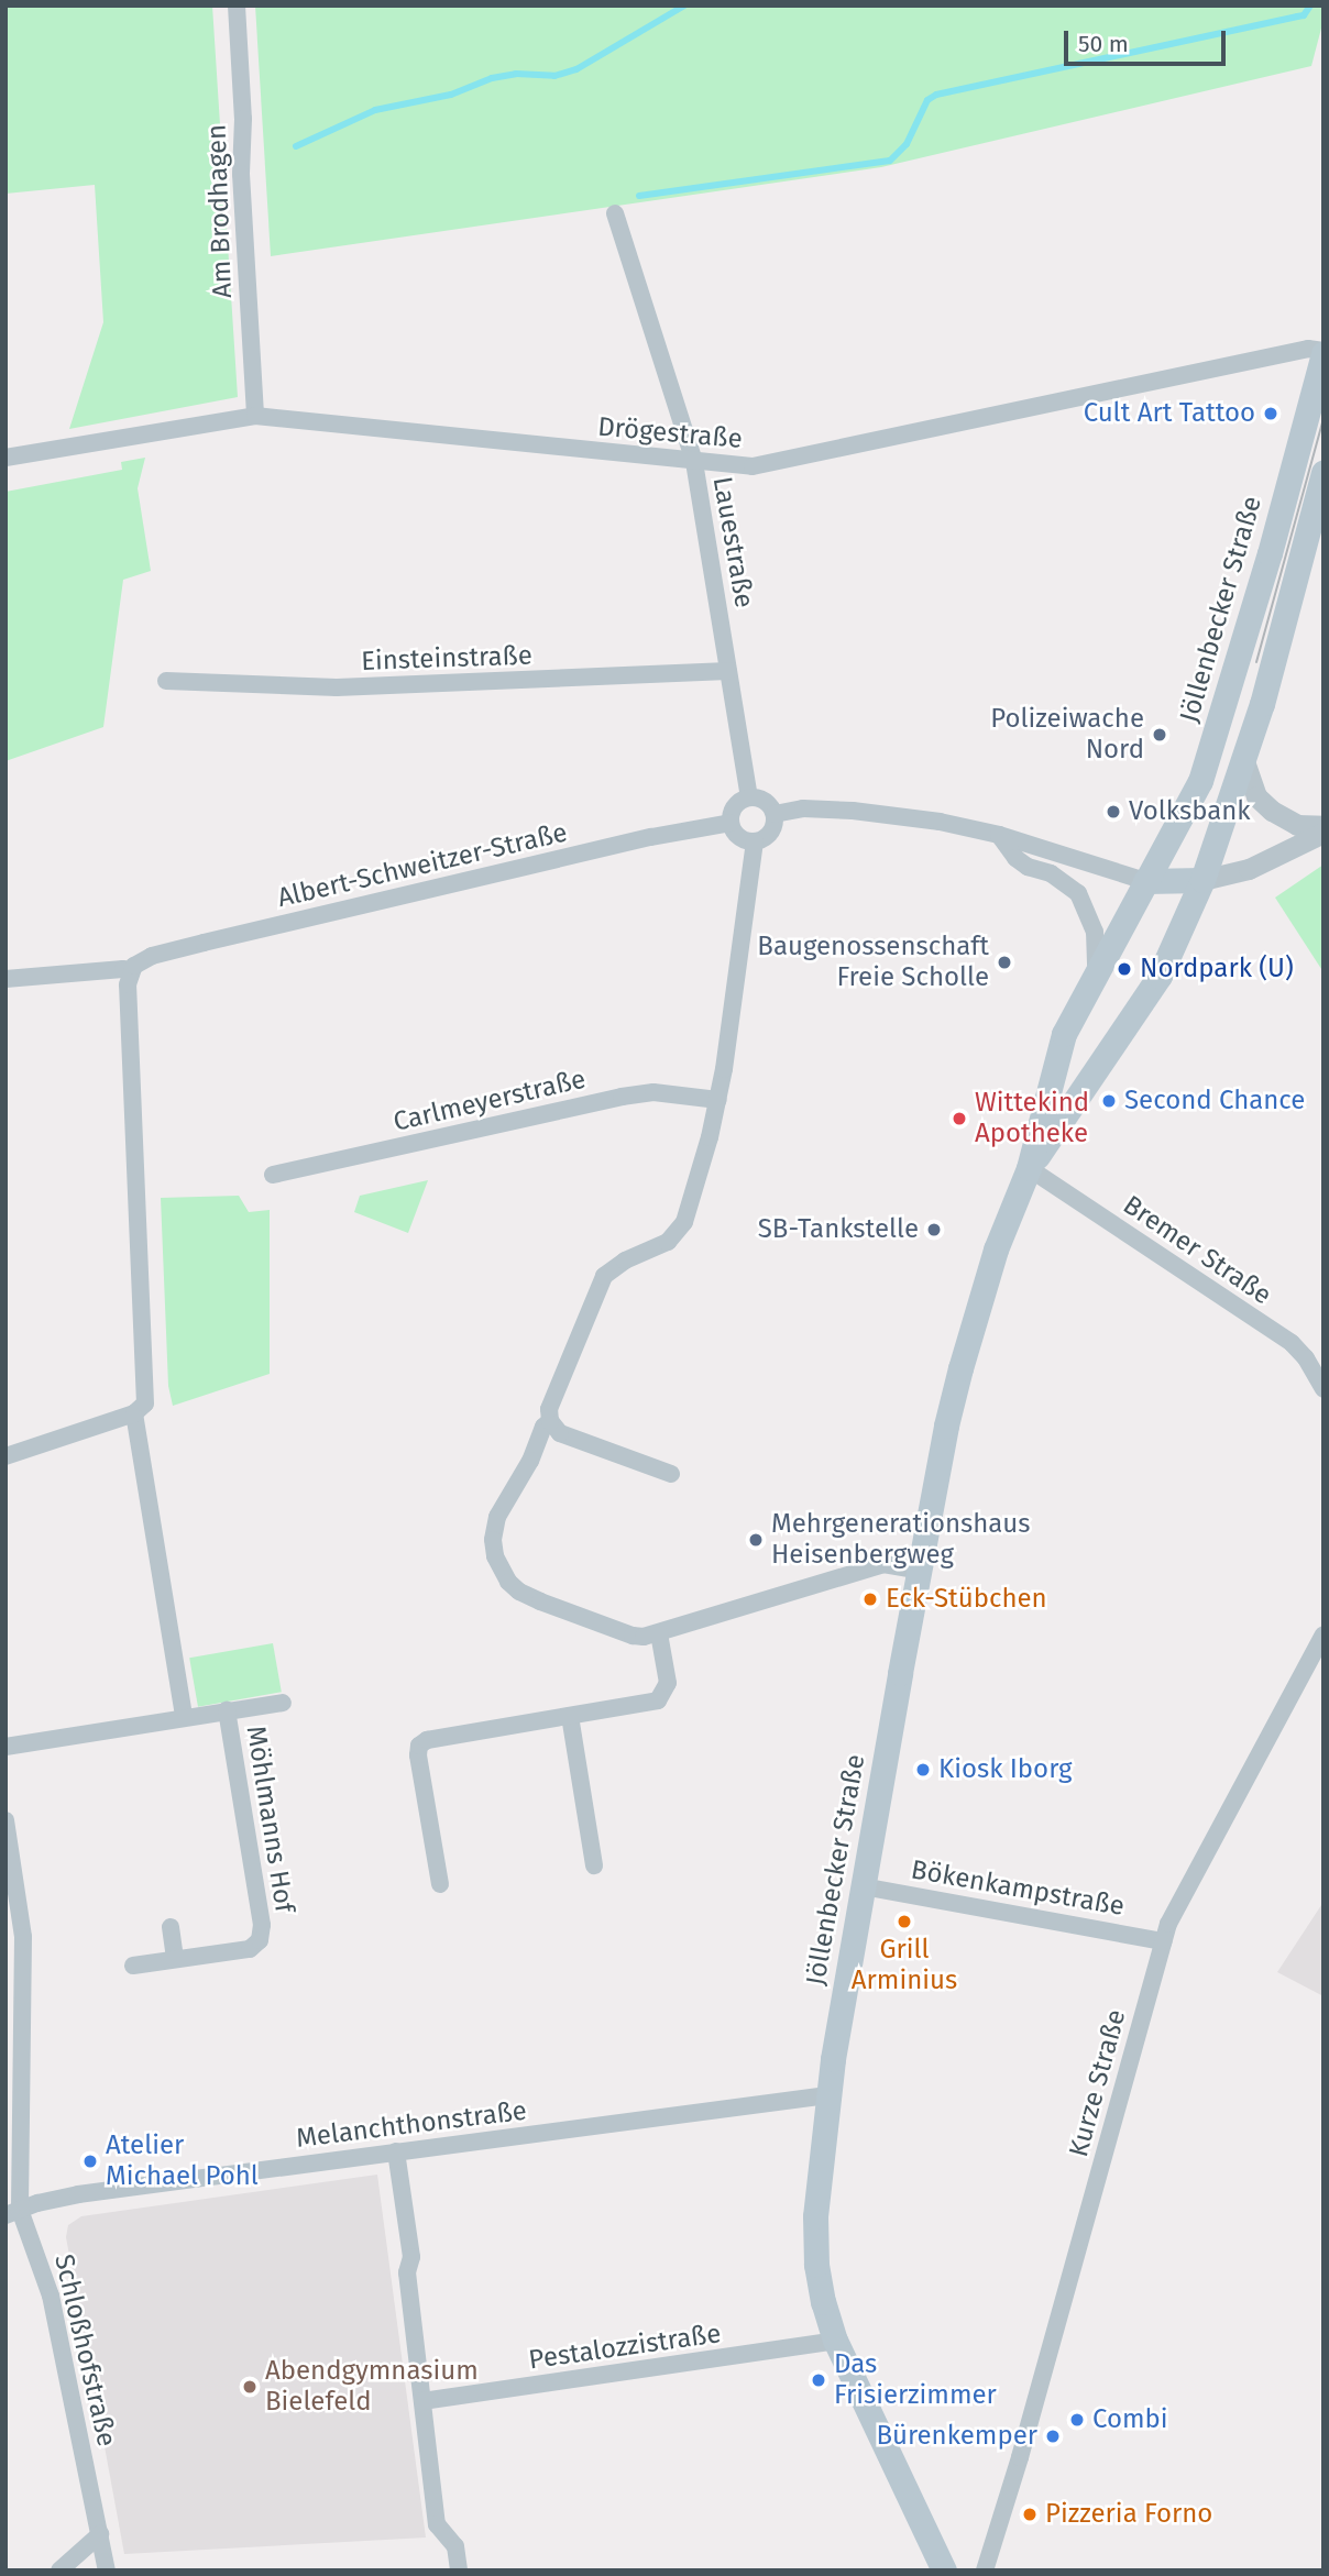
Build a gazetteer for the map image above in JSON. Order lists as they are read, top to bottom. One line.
{"streets":{"main road":["Jöllenbecker Straße"],"street":["Am Brodhagen","Drögestraße","Lauestraße","Einsteinstraße","Albert-Schweitzer-Straße","Carlmeyerstraße","Bremer Straße","Möhlmanns Hof","Bökenkampstraße","Kurze Straße","Melanchthonstraße","Pestalozzistraße","Schloßhofstraße"]},"crossings":[["Am Brodhagen","Drögestraße"],["Drögestraße","Lauestraße"],["Drögestraße","Jöllenbecker Straße"],["Lauestraße","Einsteinstraße"],["Lauestraße","Albert-Schweitzer-Straße"],["Jöllenbecker Straße","Bremer Straße"],["Jöllenbecker Straße","Bökenkampstraße"],["Jöllenbecker Straße","Melanchthonstraße"],["Jöllenbecker Straße","Pestalozzistraße"],["Bökenkampstraße","Kurze Straße"],["Melanchthonstraße","Schloßhofstraße"]],"places":["Cult Art Tattoo","Polizeiwache Nord","Volksbank","Baugenossenschaft Freie Scholle","Nordpark (U)","Second Chance","Wittekind Apotheke","SB-Tankstelle","Mehrgenerationshaus Heisenbergweg","Eck-Stübchen","Kiosk Iborg","Grill Arminius","Atelier Michael Pohl","Das Frisierzimmer","Abendgymnasium Bielefeld","Combi","Bürenkemper","Pizzeria Forno"],"scale_bar":"50 m"}
